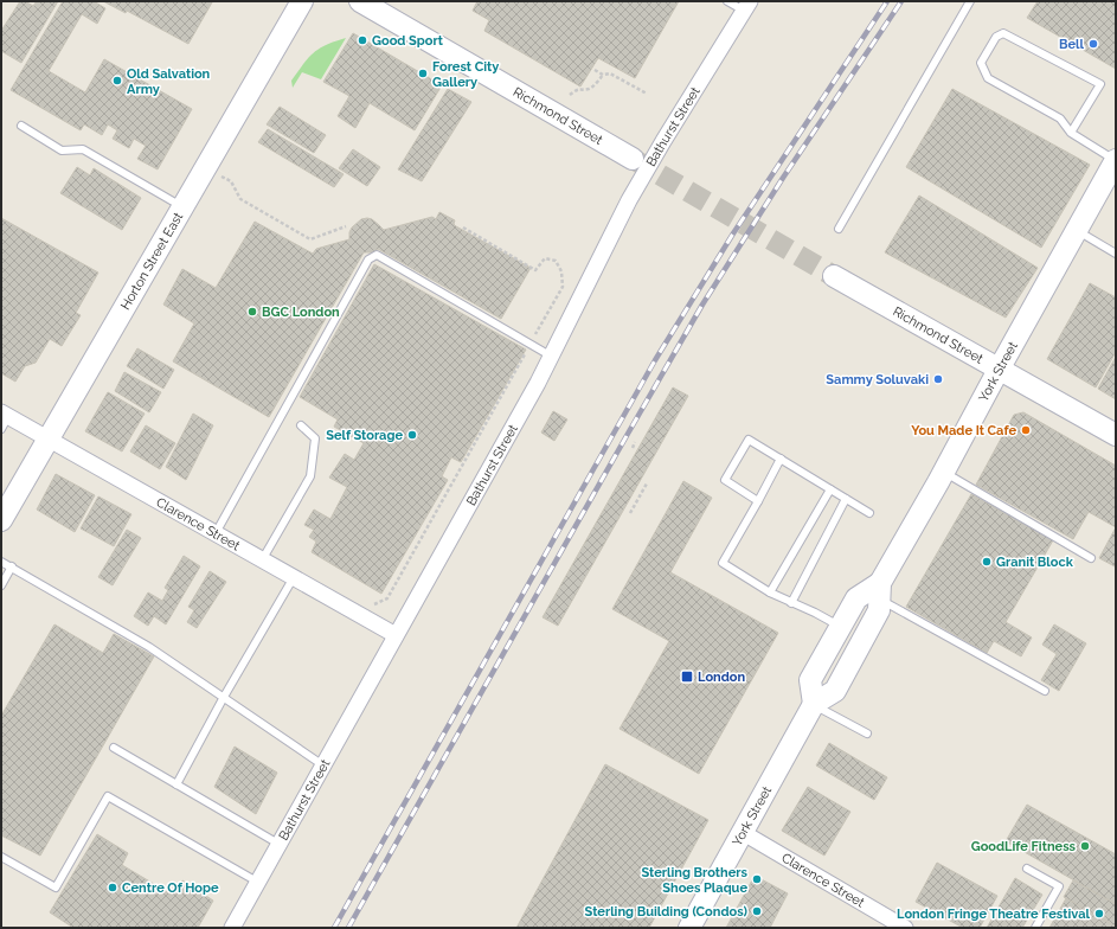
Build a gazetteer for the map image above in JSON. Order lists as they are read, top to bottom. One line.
{"streets":{"main road":["Richmond Street","Horton Street East","York Street"],"street":["Bathurst Street","Clarence Street"]},"crossings":[["Richmond Street","York Street"],["Bathurst Street","Clarence Street"],["Horton Street East","Clarence Street"],["York Street","Clarence Street"]],"places":{"other":["Good Sport","Bell","Forest City Gallery","Old Salvation Army","BGC London","Sammy Soluvaki","You Made It Cafe","Self Storage","Granit Block","GoodLife Fitness","Sterling Brothers Shoes Plaque","Centre Of Hope","Sterling Building (Condos)","London Fringe Theatre Festival"],"transit":["London"]}}
